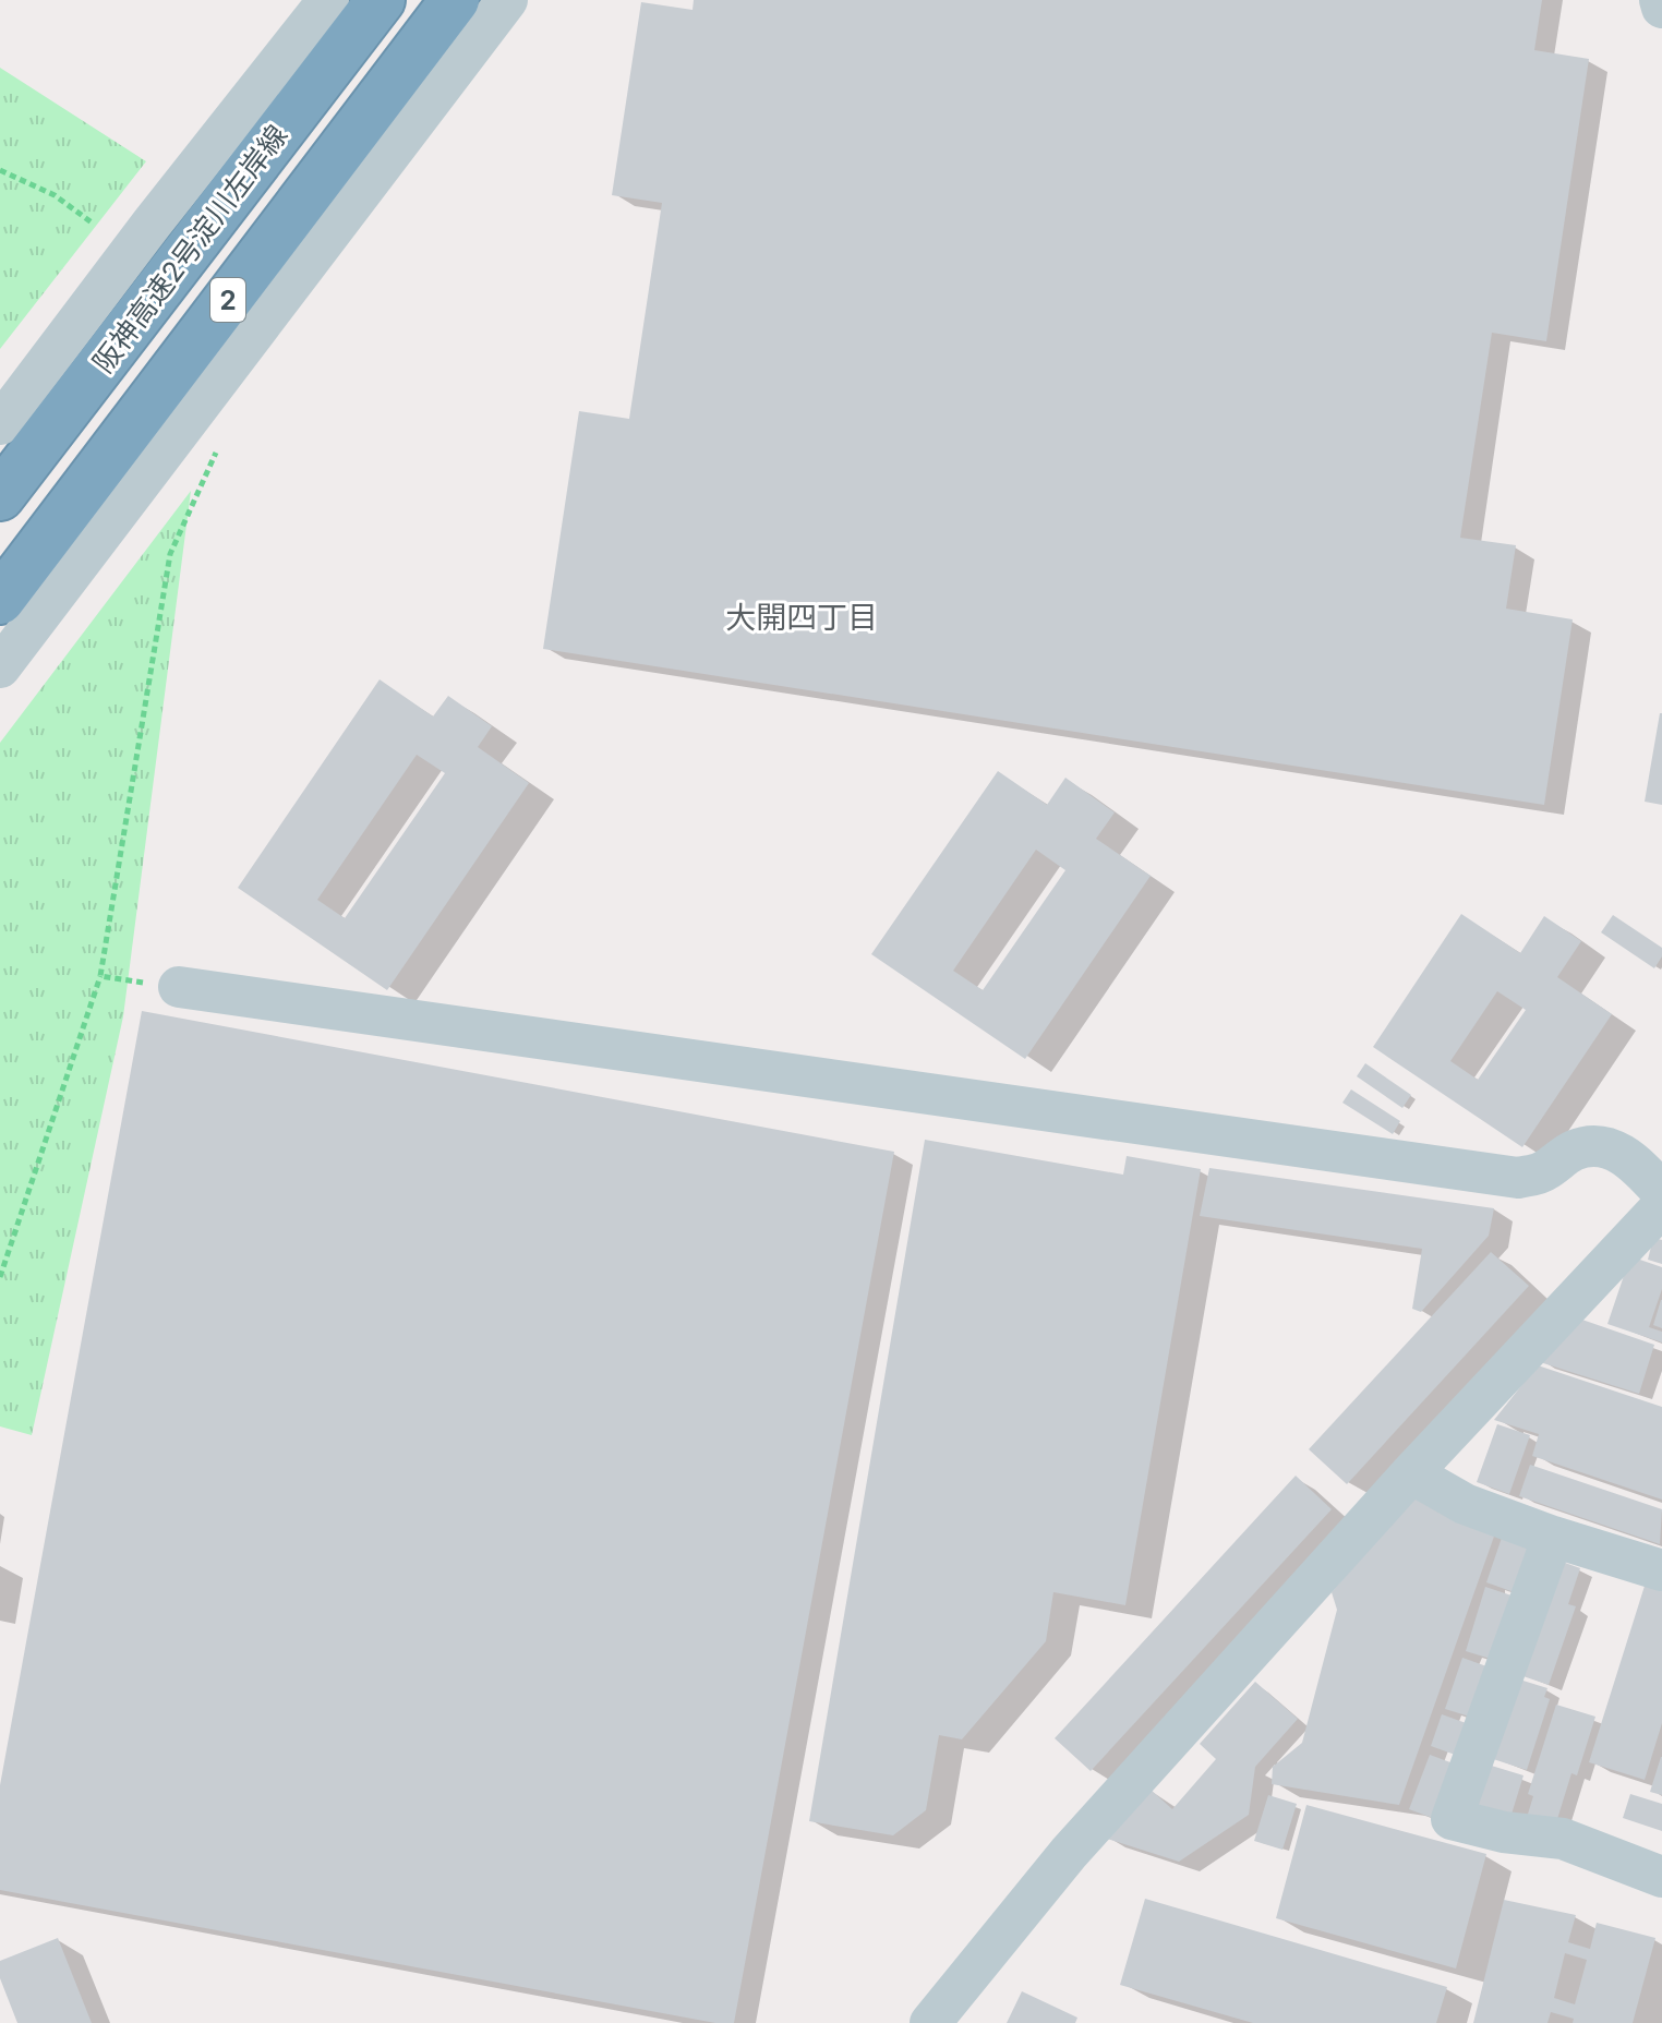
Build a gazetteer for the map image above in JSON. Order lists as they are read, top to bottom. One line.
{"streets":{"highway":["阪神高速2号淀川左岸線","2"]},"districts":["大開四丁目"]}
